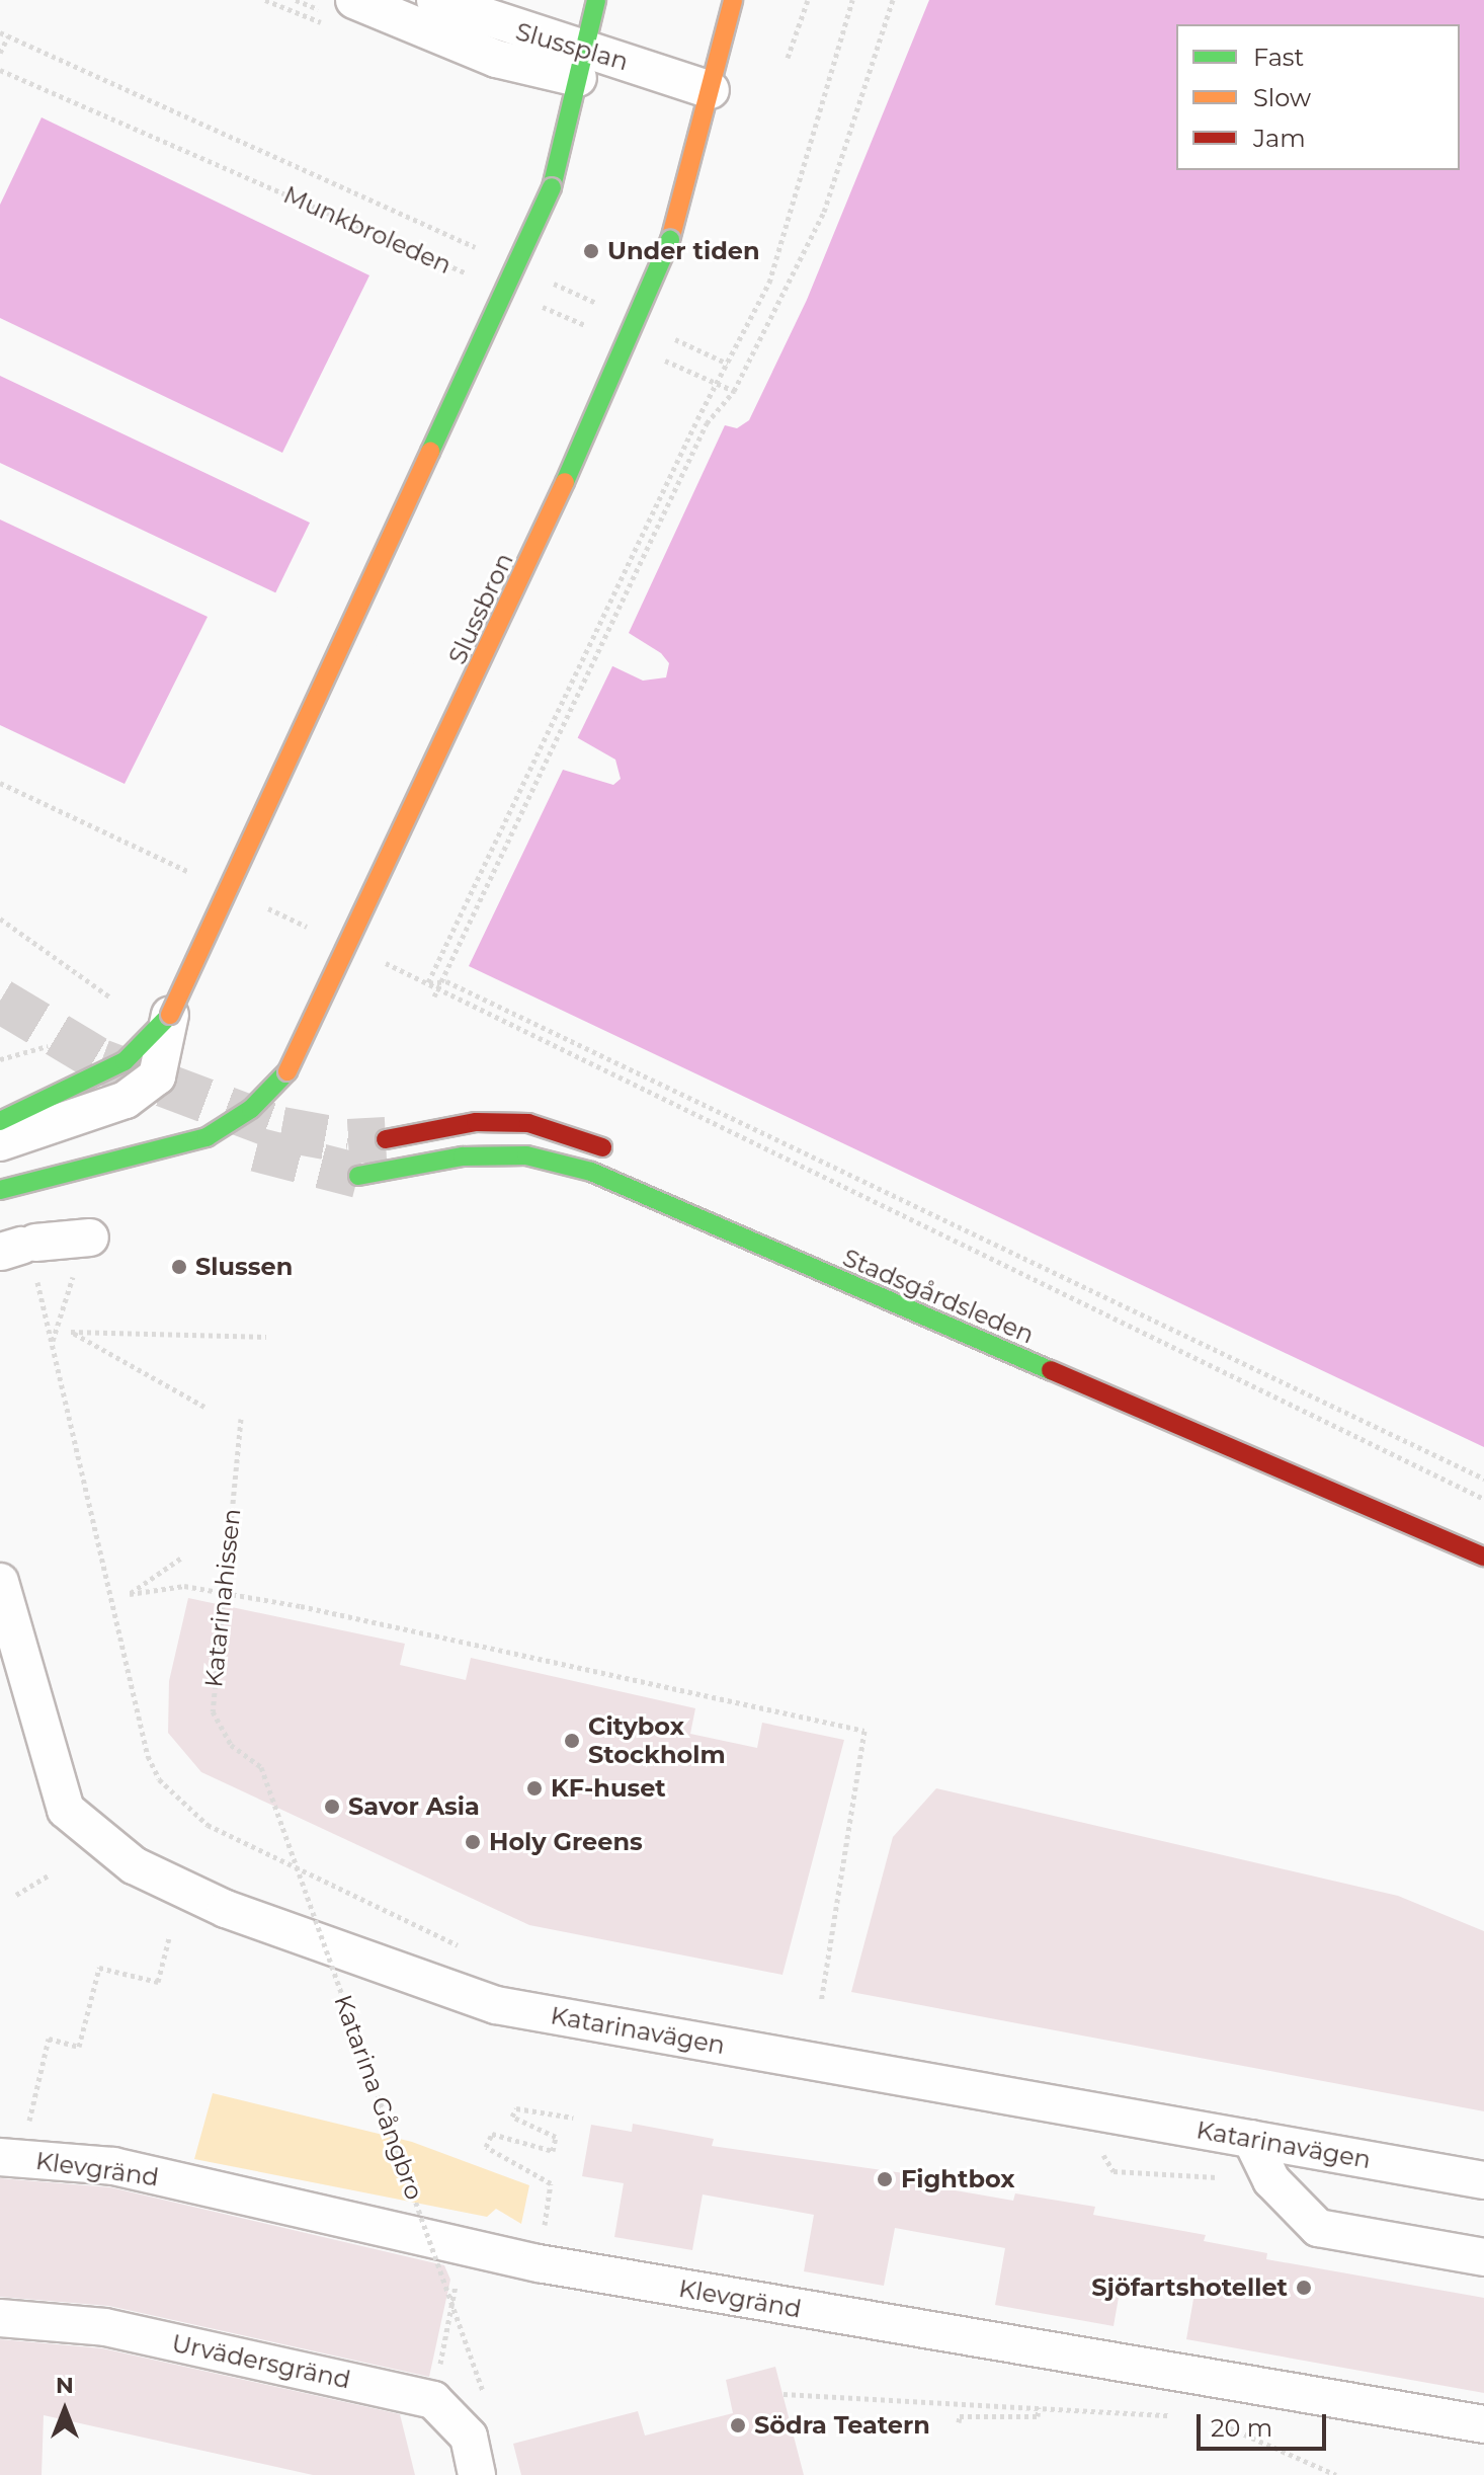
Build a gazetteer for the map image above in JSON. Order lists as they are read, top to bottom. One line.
{"streets":{"street":["Slussplan","Slussbron","Stadsgårdsleden","Katarinavägen","Klevgränd","Urvädersgränd"],"path":["Munkbroleden","Katarinahissen","Katarina Gångbro"]},"crossings":[["Slussplan","Slussbron"],["Katarinahissen","Katarina Gångbro"]],"places":["Under tiden","Slussen","Citybox Stockholm","KF-huset","Savor Asia","Holy Greens","Fightbox","Sjöfartshotellet","Södra Teatern"],"legend":["Fast","Slow","Jam"],"scale_bar":"20 m","north":"top"}
